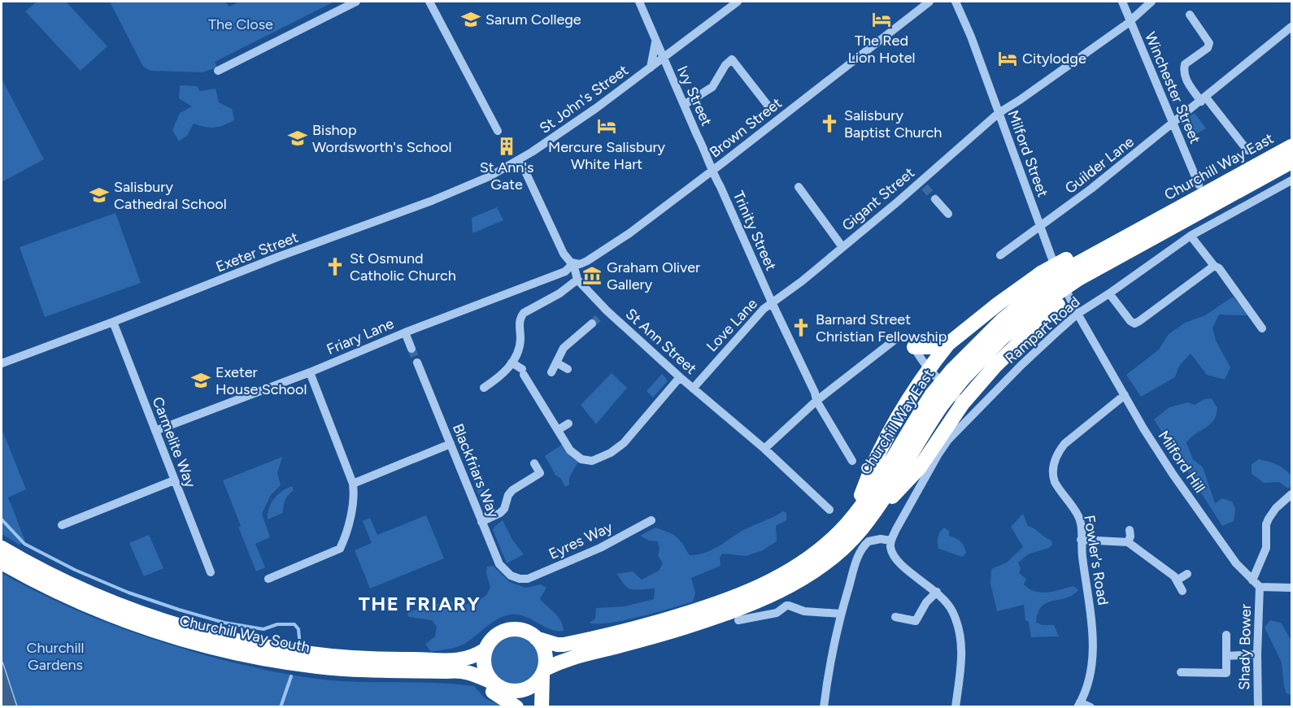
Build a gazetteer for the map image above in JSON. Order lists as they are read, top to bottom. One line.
{"streets":{"highway":["Churchill Way East","Churchill Way South"],"street":["Winchester Street","Ivy Street","St John's Street","Brown Street","Milford Street","Guilder Lane","Gigant Street","Trinity Street","Exeter Street","Love Lane","Rampart Road","Friary Lane","St Ann Street","Carmelite Way","Milford Hill","Blackfriars Way","Eyres Way","Fowler's Road","Shady Bower"]},"crossings":[["Winchester Street","Guilder Lane"],["Winchester Street","Gigant Street"],["Ivy Street","St John's Street"],["Ivy Street","Brown Street"],["Ivy Street","Trinity Street"],["St John's Street","Exeter Street"],["St John's Street","St Ann Street"],["Brown Street","Trinity Street"],["Brown Street","Friary Lane"],["Brown Street","St Ann Street"],["Milford Street","Guilder Lane"],["Milford Street","Gigant Street"],["Milford Street","Rampart Road"],["Milford Street","Milford Hill"],["Churchill Way East","Churchill Way South"],["Gigant Street","Trinity Street"],["Gigant Street","Love Lane"],["Trinity Street","Love Lane"],["Exeter Street","St Ann Street"],["Exeter Street","Carmelite Way"],["Love Lane","St Ann Street"],["Rampart Road","Milford Hill"],["Friary Lane","St Ann Street"],["Friary Lane","Carmelite Way"],["Milford Hill","Fowler's Road"],["Milford Hill","Shady Bower"],["Blackfriars Way","Eyres Way"]],"districts":["THE FRIARY"],"parks":["The Close","Churchill Gardens"],"places":{"school or university":["Sarum College","Bishop Wordsworth's School","Salisbury Cathedral School","Exeter House School"],"hotel":["The Red Lion Hotel","Citylodge","Mercure Salisbury White Hart"],"church":["Salisbury Baptist Church","St Osmund Catholic Church","Barnard Street Christian Fellowship"],"building":["St Ann's Gate"],"museum":["Graham Oliver Gallery"]}}
